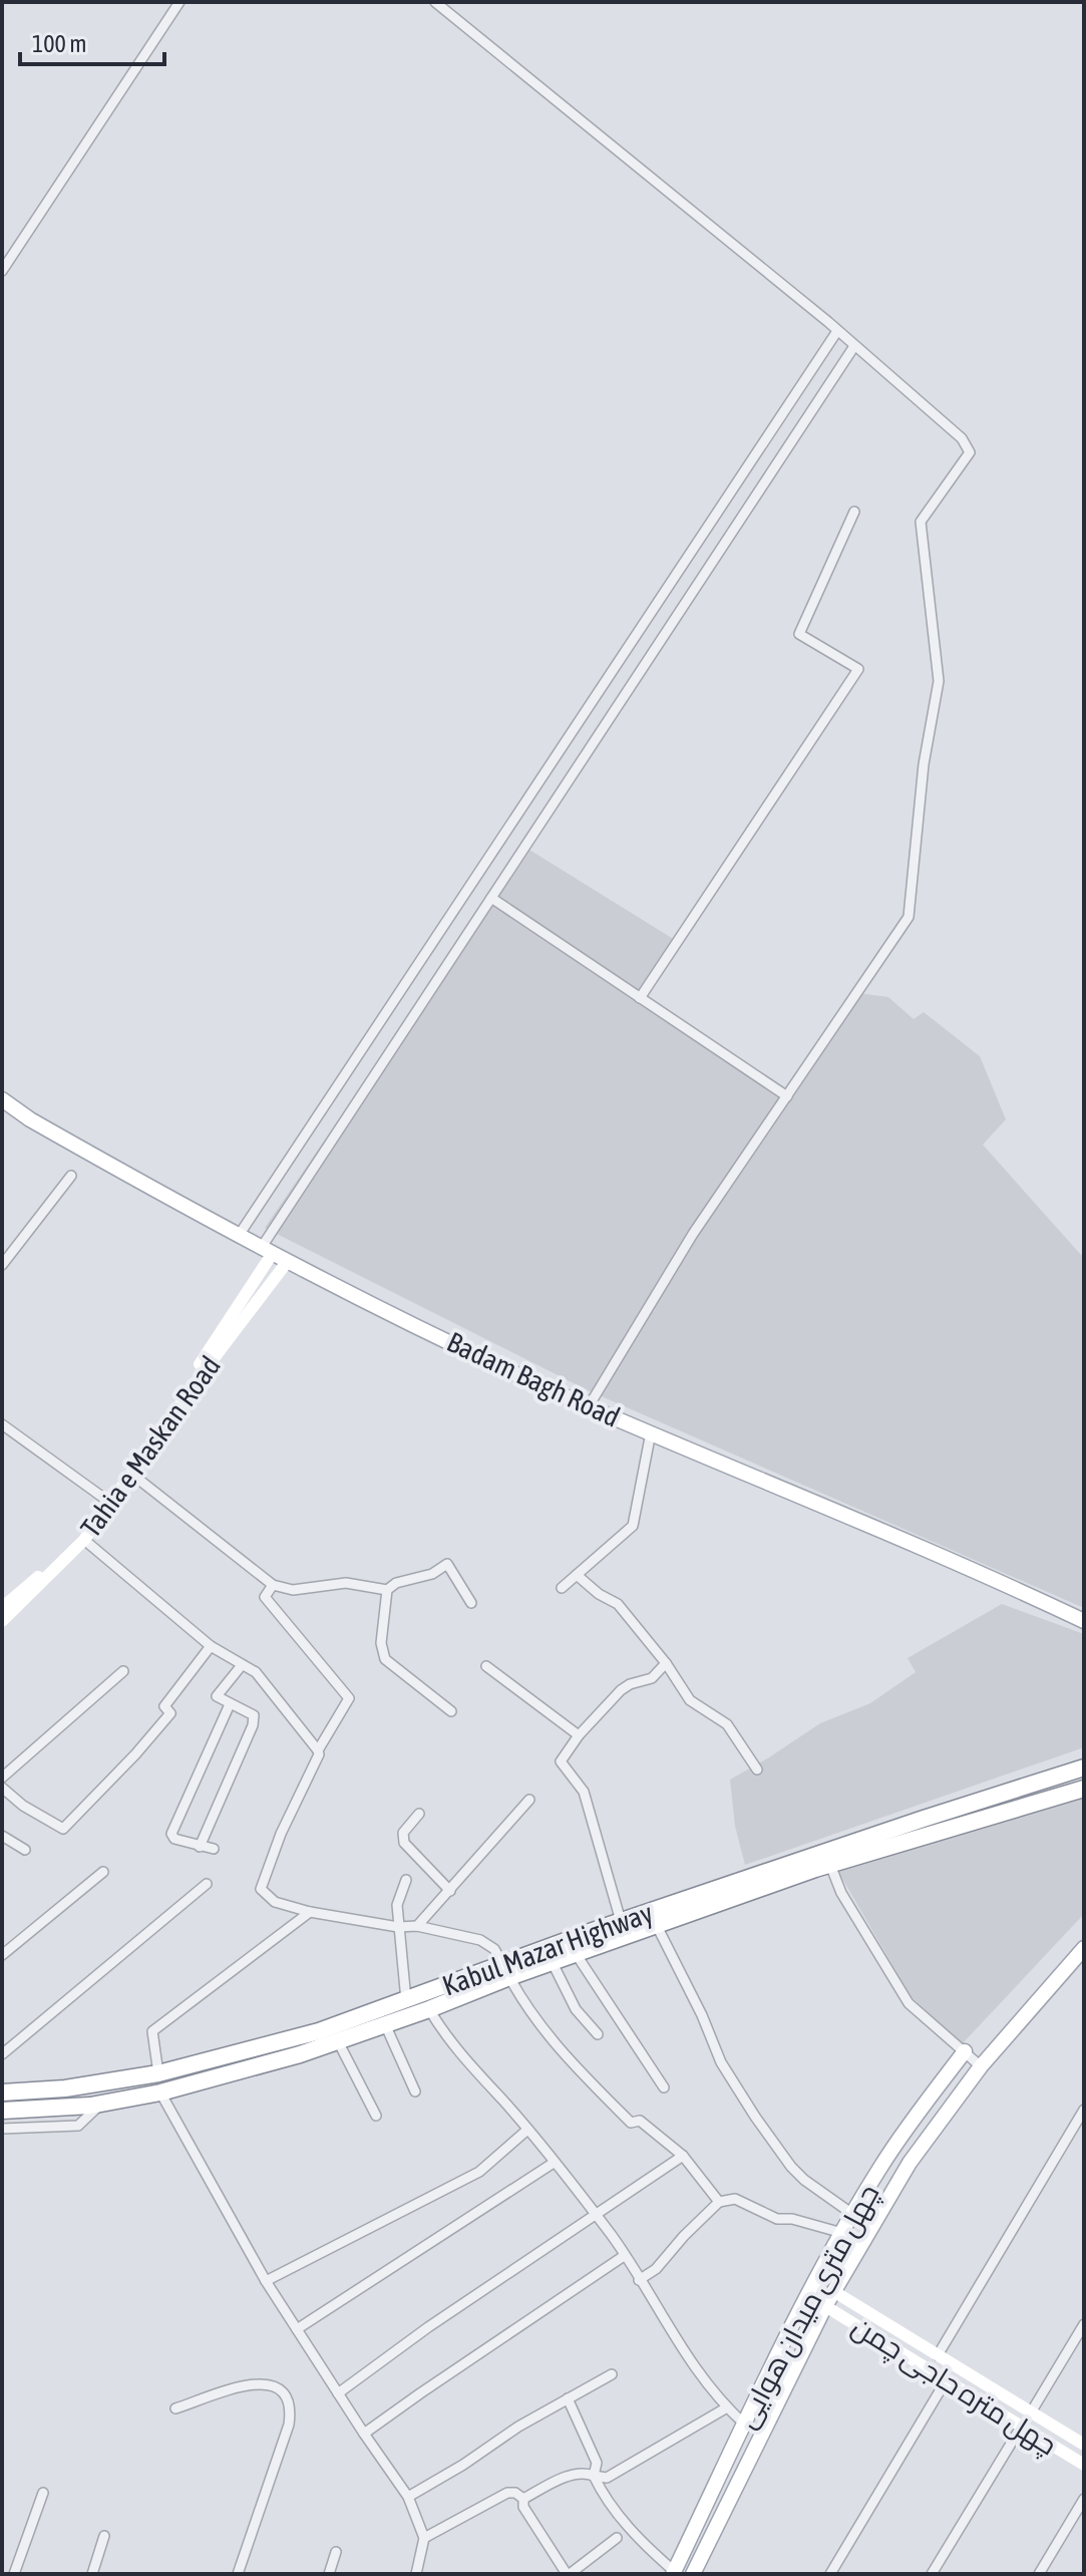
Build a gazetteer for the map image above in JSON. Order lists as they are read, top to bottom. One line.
{"streets":{"highway":["Kabul Mazar Highway"],"main road":["Badam Bagh Road","Tahia e Maskan Road","چهل متری میدان هوایی","چهل متره حاجی چمن"]},"crossings":[["Badam Bagh Road","Tahia e Maskan Road"]],"scale_bar":"100 m"}
